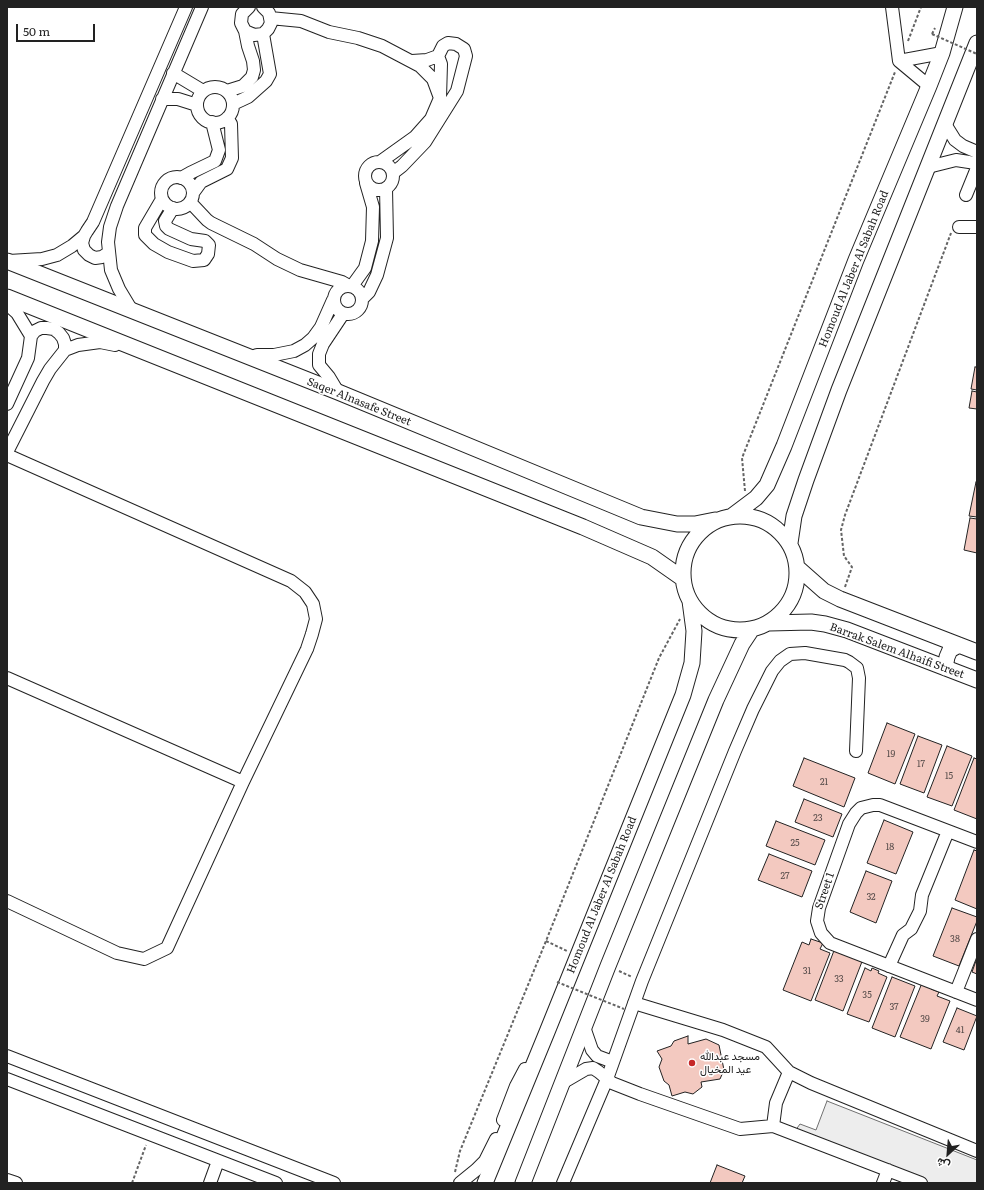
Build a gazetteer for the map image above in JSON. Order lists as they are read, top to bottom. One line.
{"streets":{"main road":["Homoud Al Jaber Al Sabah Road","Saqer Alnasafe Street","Barrak Salem Alhaifi Street"],"street":["Street 1"]},"crossings":[["Homoud Al Jaber Al Sabah Road","Saqer Alnasafe Street"],["Homoud Al Jaber Al Sabah Road","Barrak Salem Alhaifi Street"],["Saqer Alnasafe Street","Barrak Salem Alhaifi Street"]],"places":["مسجد عبدالله عيد المخيال"],"house_numbers":["19","17","15","21","23","25","18","27","32","38","31","33","35","37","39","41"],"scale_bar":"50 m","north":"bottom left"}
